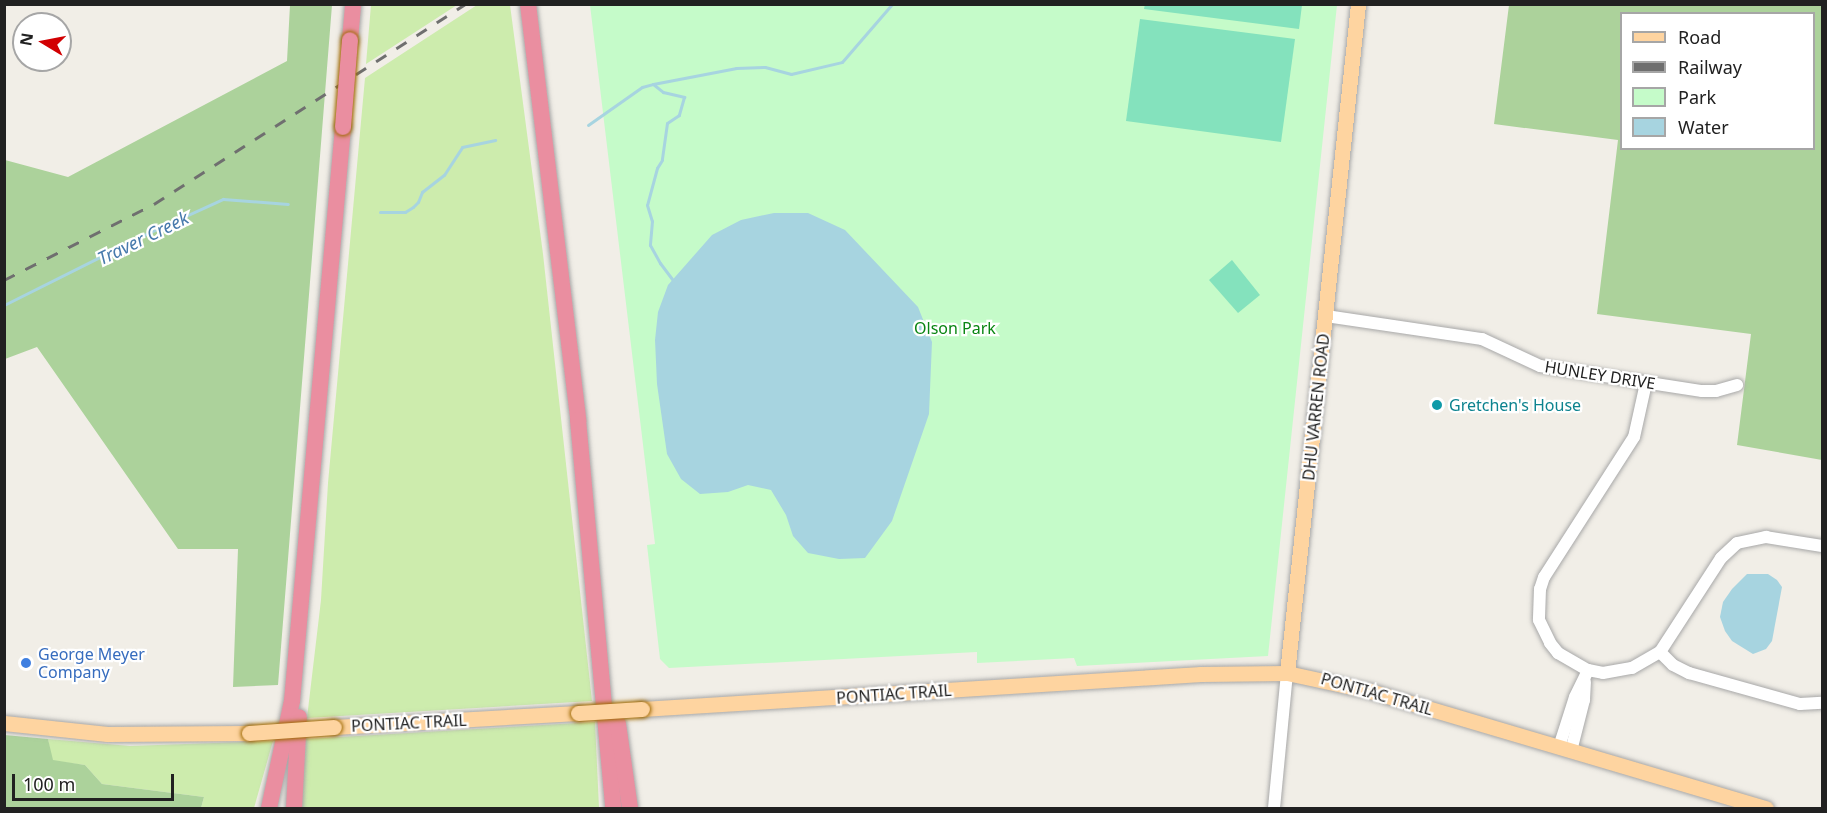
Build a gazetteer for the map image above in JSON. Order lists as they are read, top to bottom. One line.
{"streets":{"main road":["DHU VARREN ROAD","PONTIAC TRAIL"],"street":["HUNLEY DRIVE"]},"crossings":[["HUNLEY DRIVE","DHU VARREN ROAD"],["DHU VARREN ROAD","PONTIAC TRAIL"]],"water":["Traver Creek"],"parks":["Olson Park"],"places":["Gretchen's House","George Meyer Company"],"legend":["Road","Railway","Park","Water"],"scale_bar":"100 m","north":"left"}
